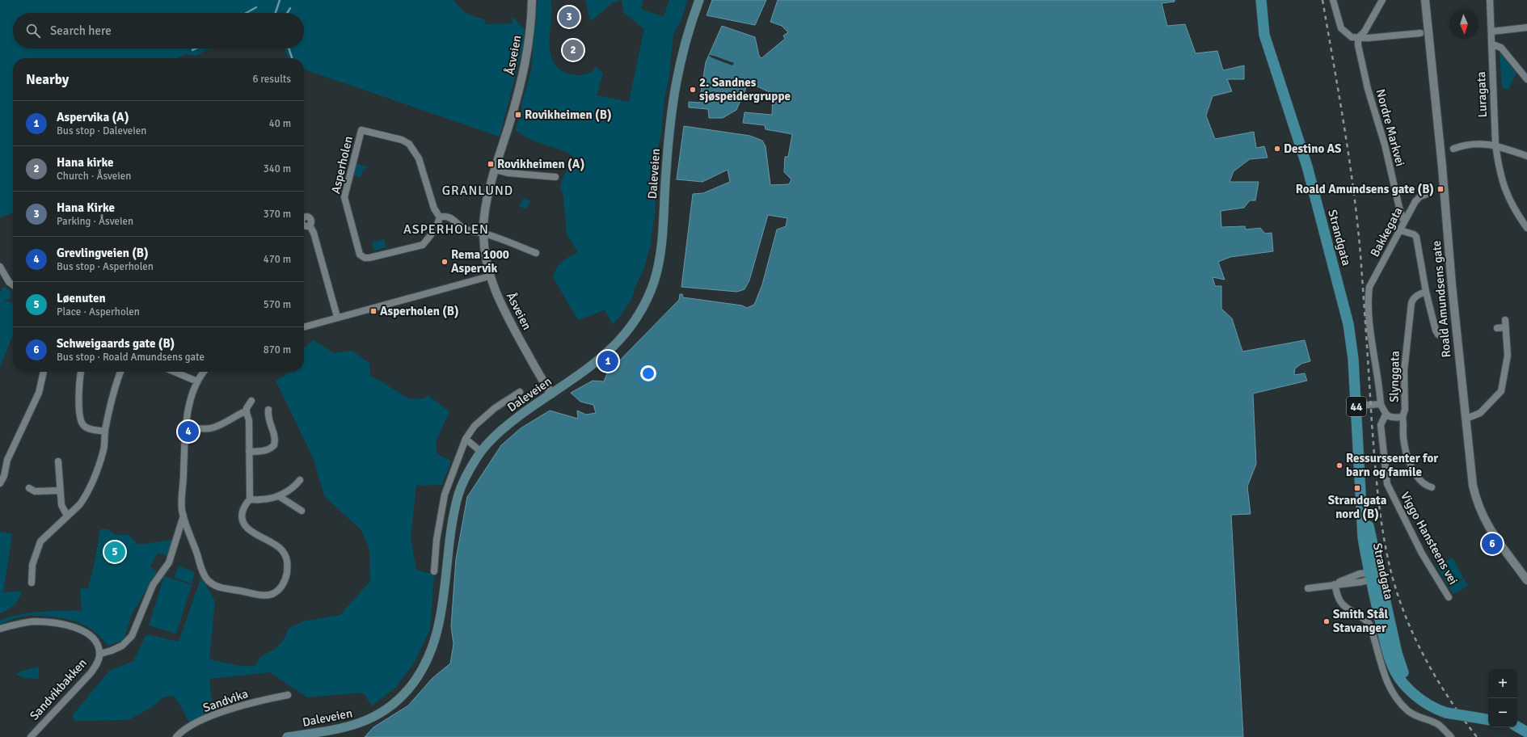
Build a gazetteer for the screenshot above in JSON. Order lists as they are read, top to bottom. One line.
{"streets":{"main road":["Daleveien","Strandgata","44"],"street":["Åsveien","Luragata","Nordre Markvei","Asperholen","Bakkegata","Roald Amundsens gate","Slynggata","Viggo Hansteens vei","Sandvikbakken","Sandvika"]},"crossings":[["Åsveien","Daleveien"],["Nordre Markvei","Bakkegata"],["Bakkegata","Slynggata"],["Strandgata","Slynggata"],["Slynggata","Viggo Hansteens vei"]],"districts":["GRANLUND","ASPERHOLEN"],"places":{"other":["2. Sandnes sjøspeidergruppe","Destino AS","Rema 1000 Aspervik","Ressurssenter for barn og famile","Smith Stål Stavanger"],"transit":["Rovikheimen (B)","Rovikheimen (A)","Roald Amundsens gate (B)","Asperholen (B)","Strandgata nord (B)"]},"north":"bottom","page":{"pins":["3","2","1","4","6","5"],"search":"Search here","heading":["Nearby","6 results"],"list":[{"mark":"1","name":"Aspervika (A)","note":"Bus stop · Daleveien","value":"40 m"},{"mark":"2","name":"Hana kirke","note":"Church · Åsveien","value":"340 m"},{"mark":"3","name":"Hana Kirke","note":"Parking · Åsveien","value":"370 m"},{"mark":"4","name":"Grevlingveien (B)","note":"Bus stop · Asperholen","value":"470 m"},{"mark":"5","name":"Løenuten","note":"Place · Asperholen","value":"570 m"},{"mark":"6","name":"Schweigaards gate (B)","note":"Bus stop · Roald Amundsens gate","value":"870 m"}],"map_buttons":["+","−"]}}
